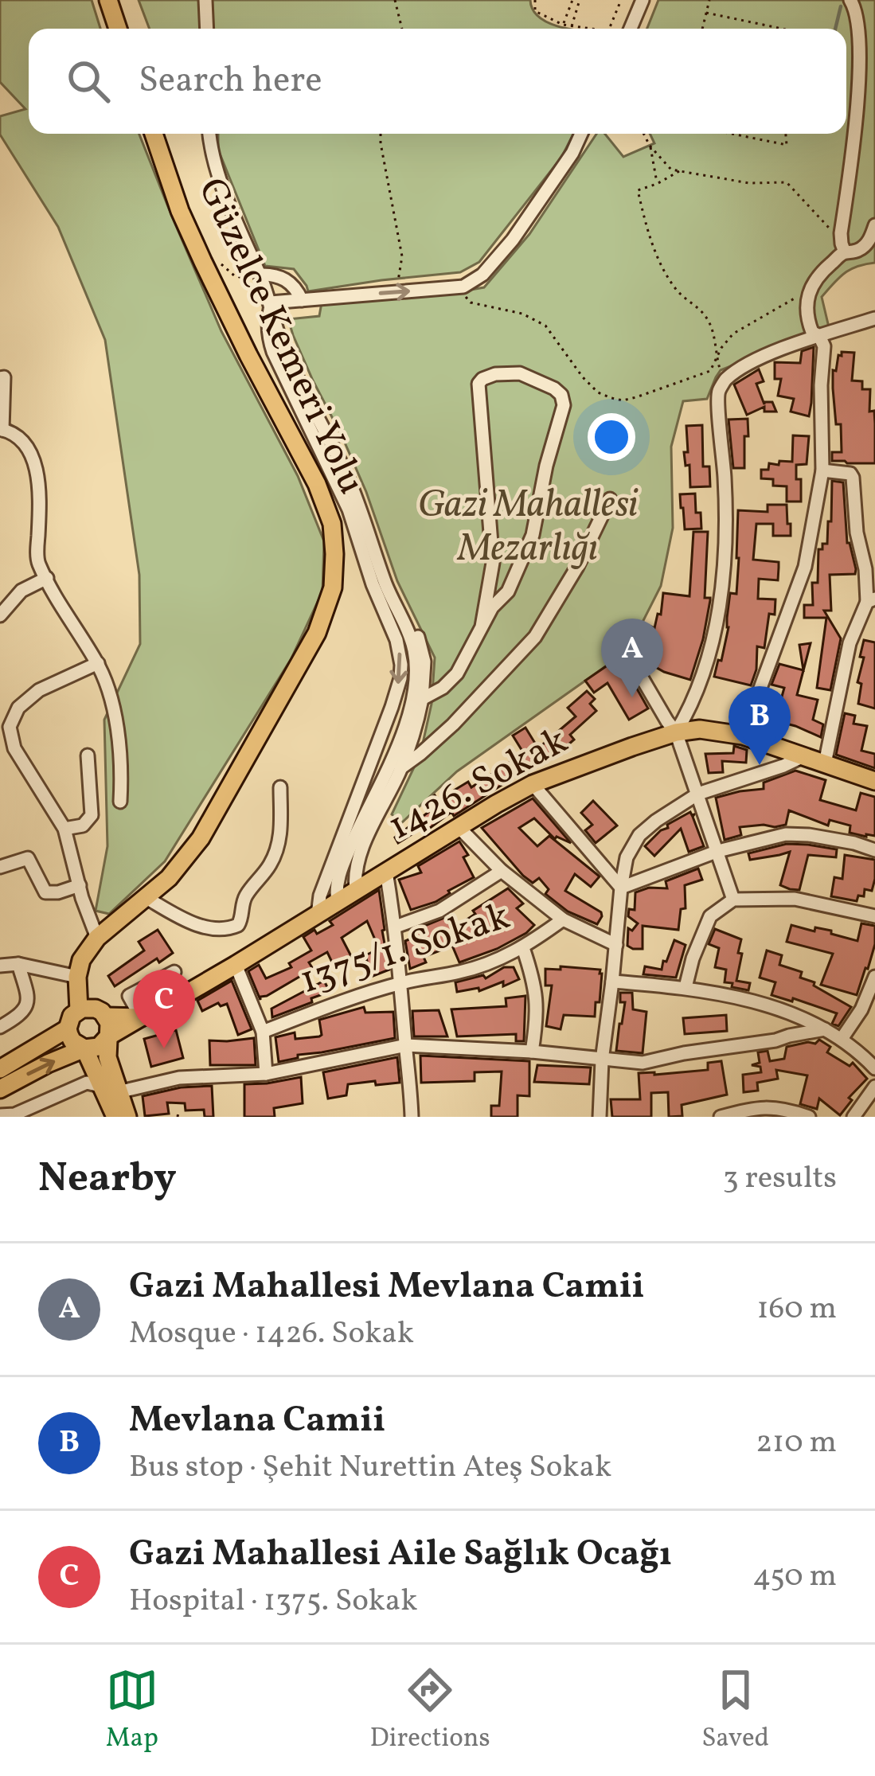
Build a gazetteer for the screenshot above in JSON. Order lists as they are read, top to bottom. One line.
{"streets":{"main road":["Güzelce Kemeri Yolu","1426. Sokak"],"street":["1375/1. Sokak"]},"crossings":[["Güzelce Kemeri Yolu","1426. Sokak"]],"parks":["Gazi Mahallesi Mezarlığı"],"page":{"search":"Search here","pins":["A","B","C"],"heading":["Nearby","3 results"],"list":[{"mark":"A","name":"Gazi Mahallesi Mevlana Camii","note":"Mosque · 1426. Sokak","value":"160 m"},{"mark":"B","name":"Mevlana Camii","note":"Bus stop · Şehit Nurettin Ateş Sokak","value":"210 m"},{"mark":"C","name":"Gazi Mahallesi Aile Sağlık Ocağı","note":"Hospital · 1375. Sokak","value":"450 m"}],"nav":["Map","Directions","Saved"]}}
